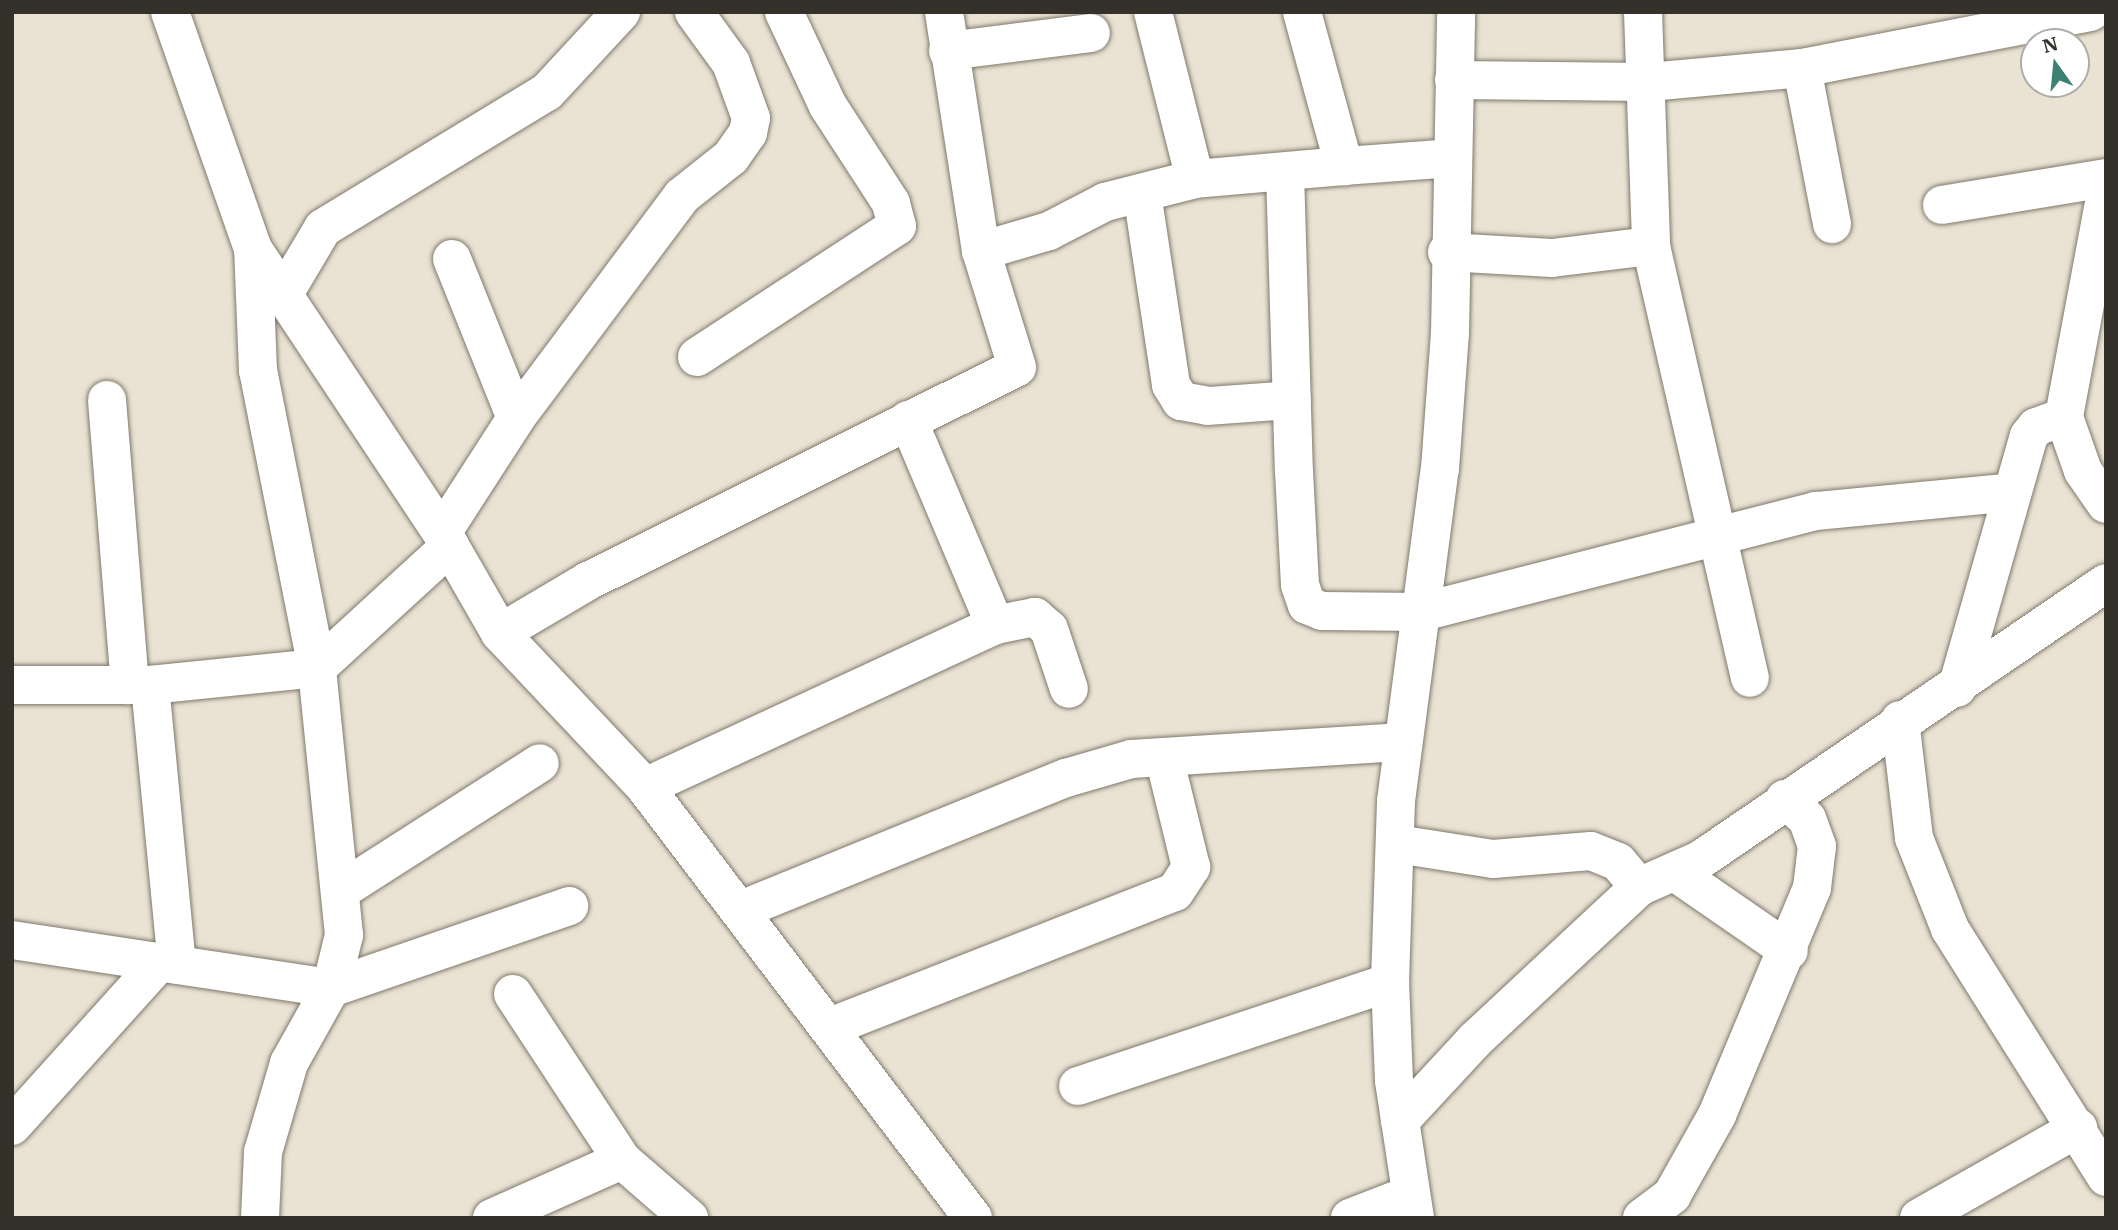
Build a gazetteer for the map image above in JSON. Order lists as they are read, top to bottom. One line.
{"north":"top"}
